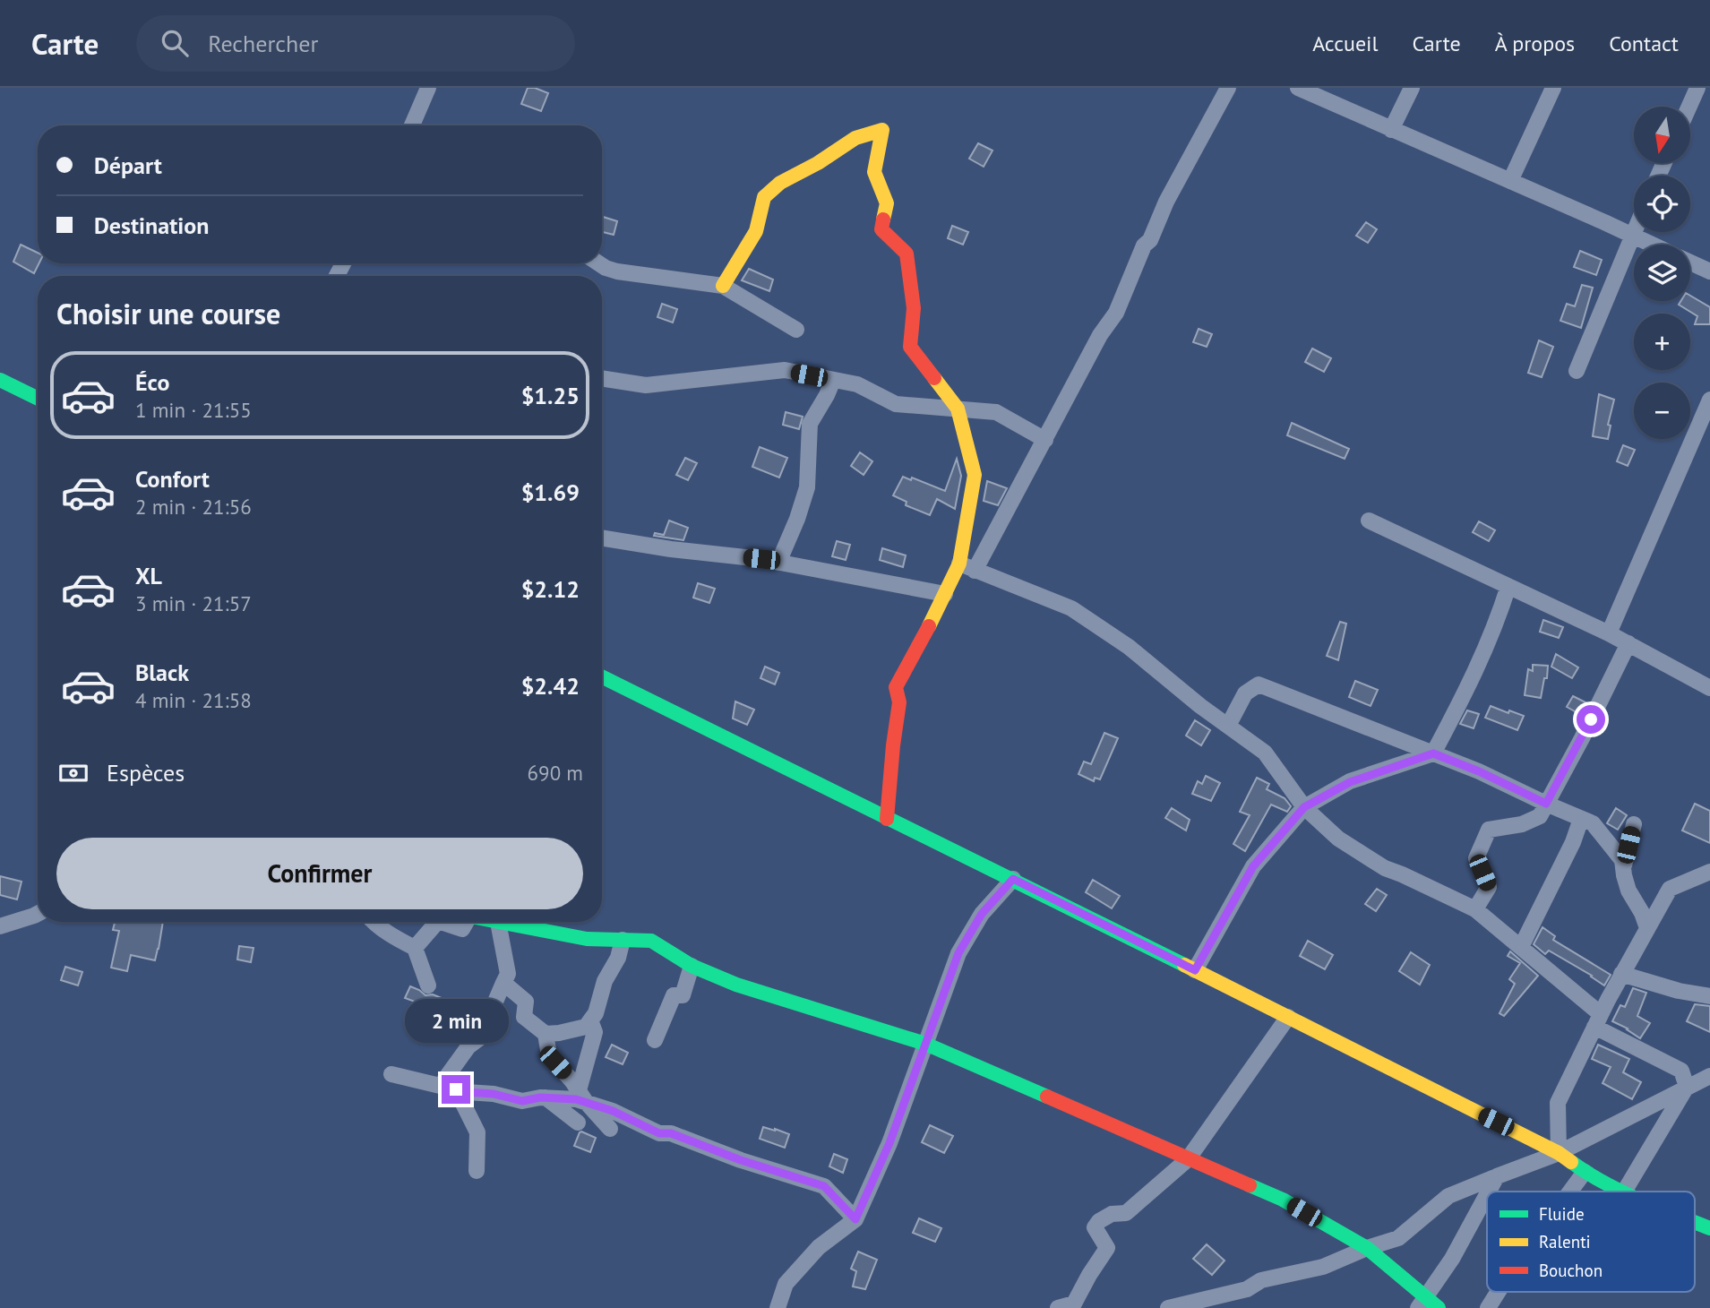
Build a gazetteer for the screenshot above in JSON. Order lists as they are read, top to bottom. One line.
{"legend":["Fluide","Ralenti","Bouchon"],"north":"bottom","page":{"header":"Carte","search":"Rechercher","nav":["Accueil","Carte","À propos","Contact"],"map_buttons":["+","−"],"banner":["Départ","Destination"],"heading":"Choisir une course","list":[{"name":"Éco","note":"1 min · 21:55","value":"$1.25"},{"name":"Confort","note":"2 min · 21:56","value":"$1.69"},{"name":"XL","note":"3 min · 21:57","value":"$2.12"},{"name":"Black","note":"4 min · 21:58","value":"$2.42"}],"pay":["Espèces","690 m"],"buttons":"Confirmer","bubble":"2 min"}}
